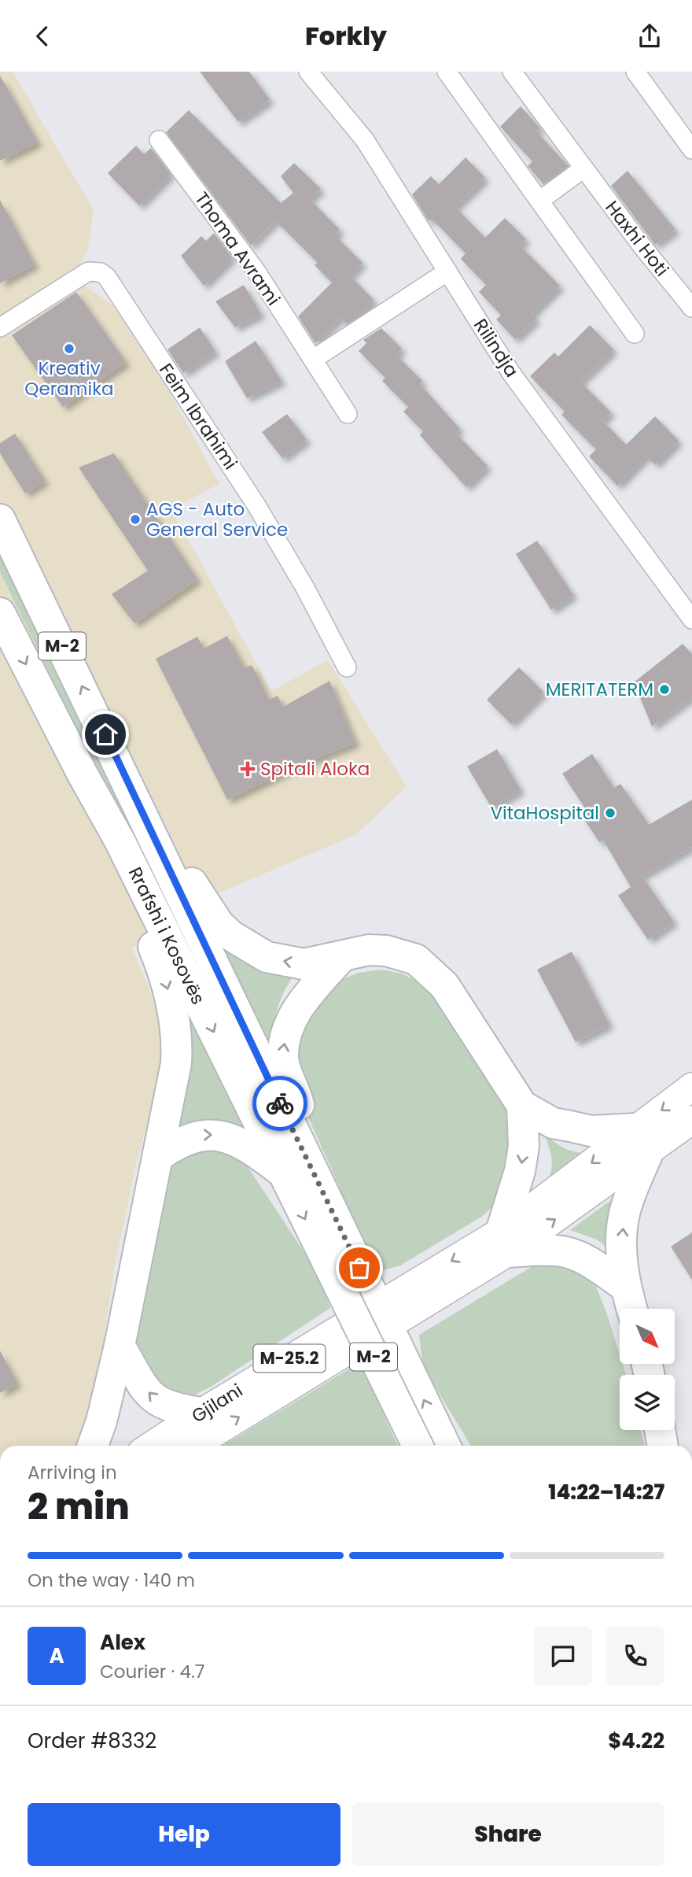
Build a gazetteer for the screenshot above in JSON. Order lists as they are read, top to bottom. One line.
{"streets":{"highway":["M-2","Rrafshi i Kosovës"],"main road":["M-25.2","Gjilani"],"street":["Haxhi Hoti","Thoma Avrami","Rilindja","Feim Ibrahimi"]},"crossings":[["M-2","Rrafshi i Kosovës"],["M-2","M-25.2"],["M-2","Gjilani"],["M-25.2","Gjilani"]],"places":{"other":["Kreativ Qeramika","AGS - Auto General Service","MERITATERM","VitaHospital"],"health":["Spitali Aloka"]},"north":"bottom right","page":{"header":"Forkly","heading":["2 min","Arriving in","14:22–14:27"],"panel":["Alex","Courier · 4.7","Order #8332","$4.22"],"bar":"On the way · 140 m","round":"A","buttons":["Help","Share"]}}
